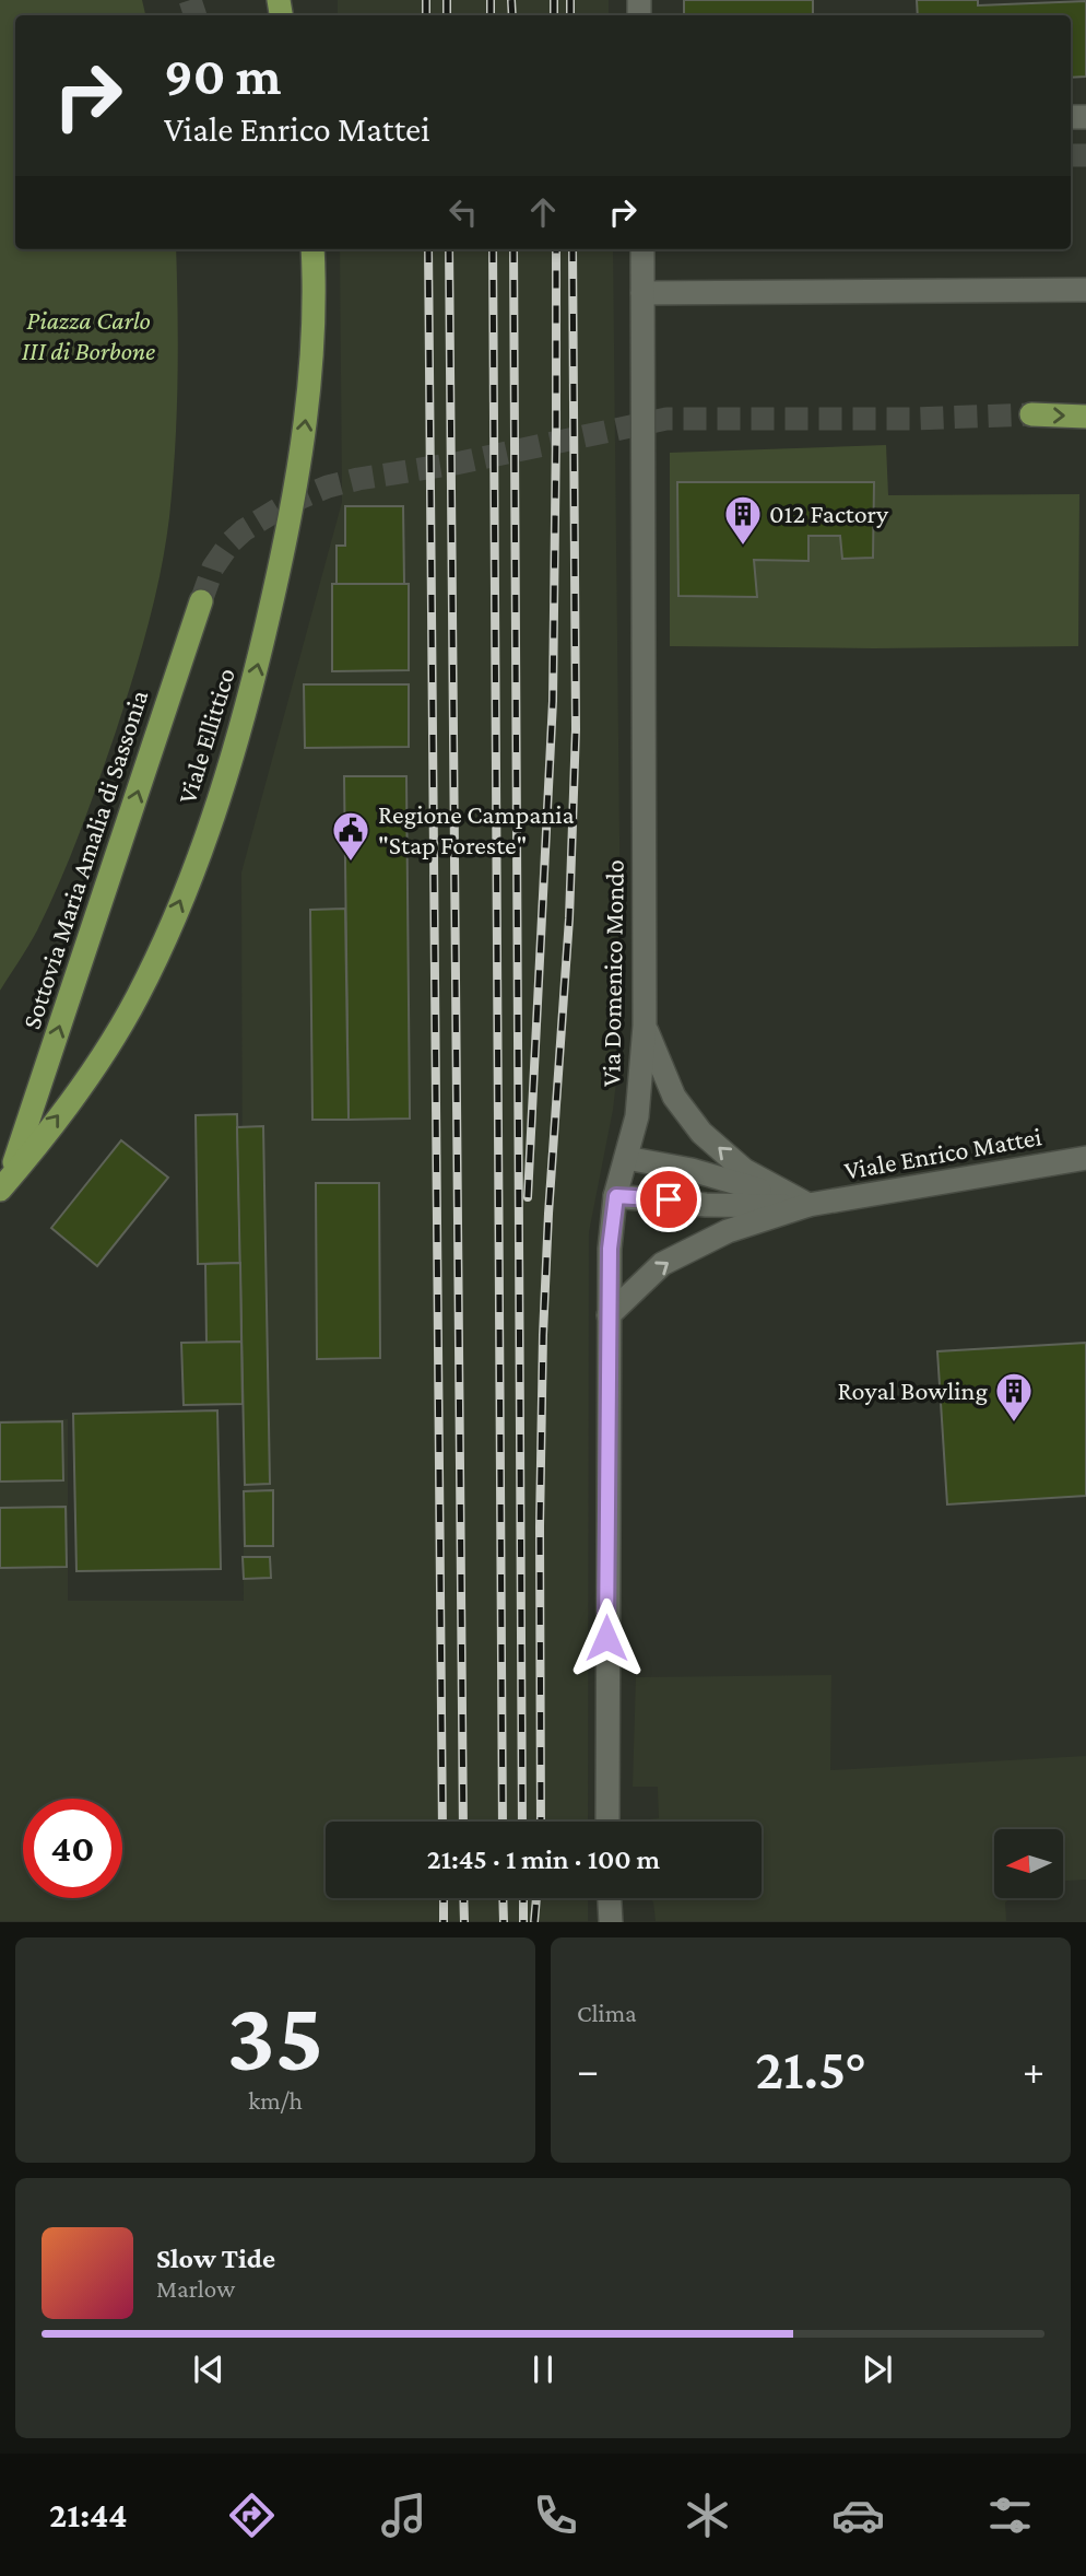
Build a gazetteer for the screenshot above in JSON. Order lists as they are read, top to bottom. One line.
{"streets":{"main road":["Viale Ellittico","Sottovia Maria Amalia di Sassonia"],"street":["Via Domenico Mondo","Viale Enrico Mattei"]},"crossings":[["Viale Ellittico","Sottovia Maria Amalia di Sassonia"],["Via Domenico Mondo","Viale Enrico Mattei"]],"one_way":["Viale Ellittico","Sottovia Maria Amalia di Sassonia"],"parks":["Piazza Carlo III di Borbone"],"places":{"building":["012 Factory","Royal Bowling"],"public building":["Regione Campania \"Stap Foreste\""]},"north":"left","page":{"turn":["90 m","Viale Enrico Mattei"],"limit":"40","trip":"21:45 · 1 min · 100 m","tile":[["35","km/h"],"Clima"],"heat":["−","21.5°","+"],"song":["Slow Tide","Marlow"],"tabs":"21:44"}}
